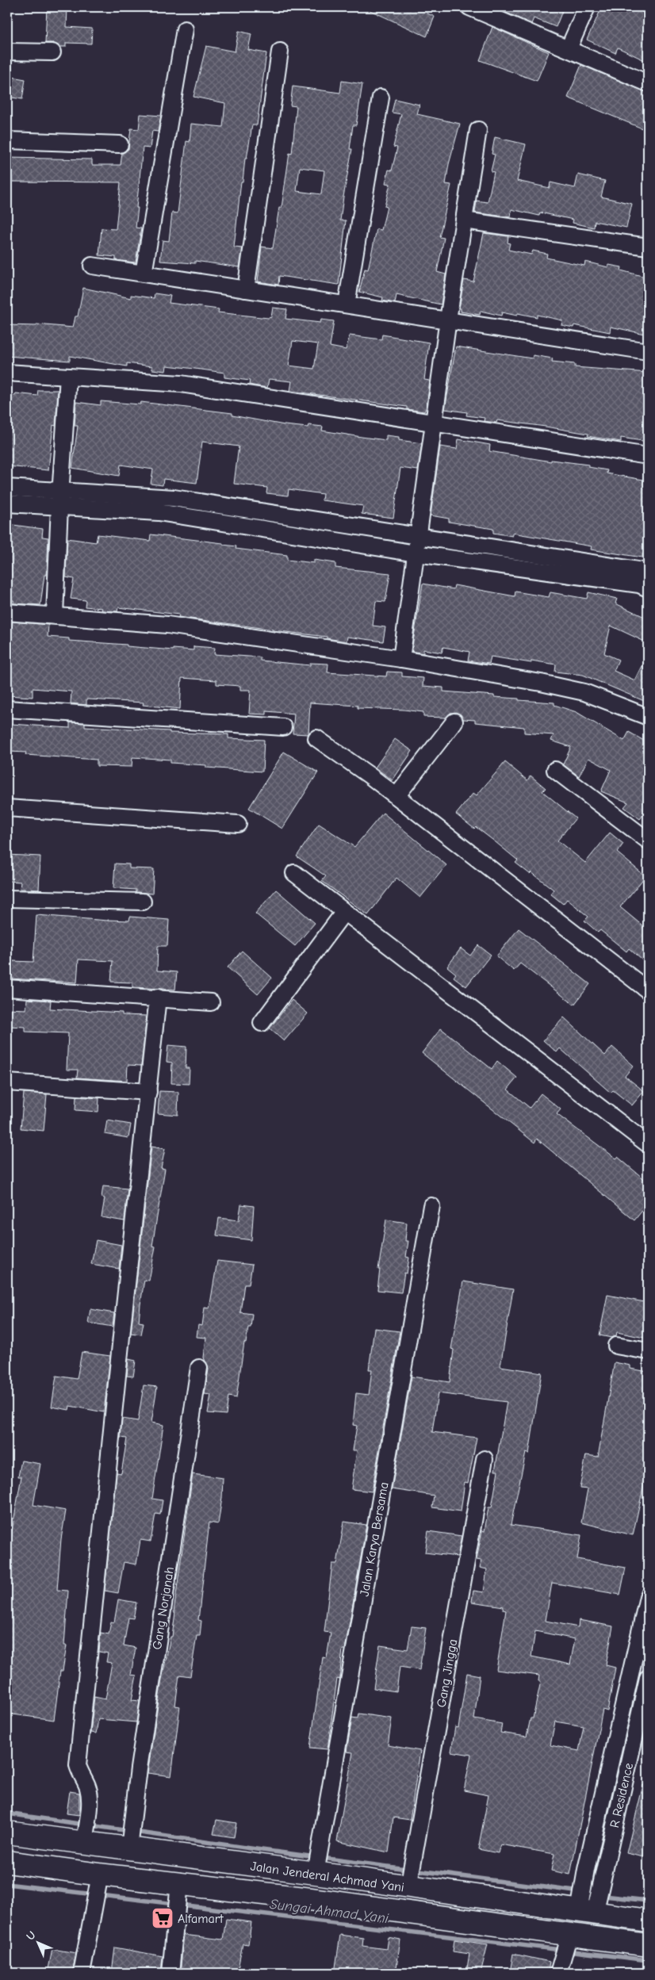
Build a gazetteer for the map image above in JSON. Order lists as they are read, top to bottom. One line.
{"streets":{"highway":["Jalan Jenderal Achmad Yani"],"street":["Jalan Karya Bersama","Gang Norjanah","Gang Jingga","R Residence"]},"crossings":[["Jalan Karya Bersama","Jalan Jenderal Achmad Yani"],["Gang Norjanah","Jalan Jenderal Achmad Yani"],["Gang Jingga","Jalan Jenderal Achmad Yani"],["R Residence","Jalan Jenderal Achmad Yani"]],"water":["Sungai Ahmad Yani"],"places":{"supermarket":["Alfamart"]},"north":"top left"}
